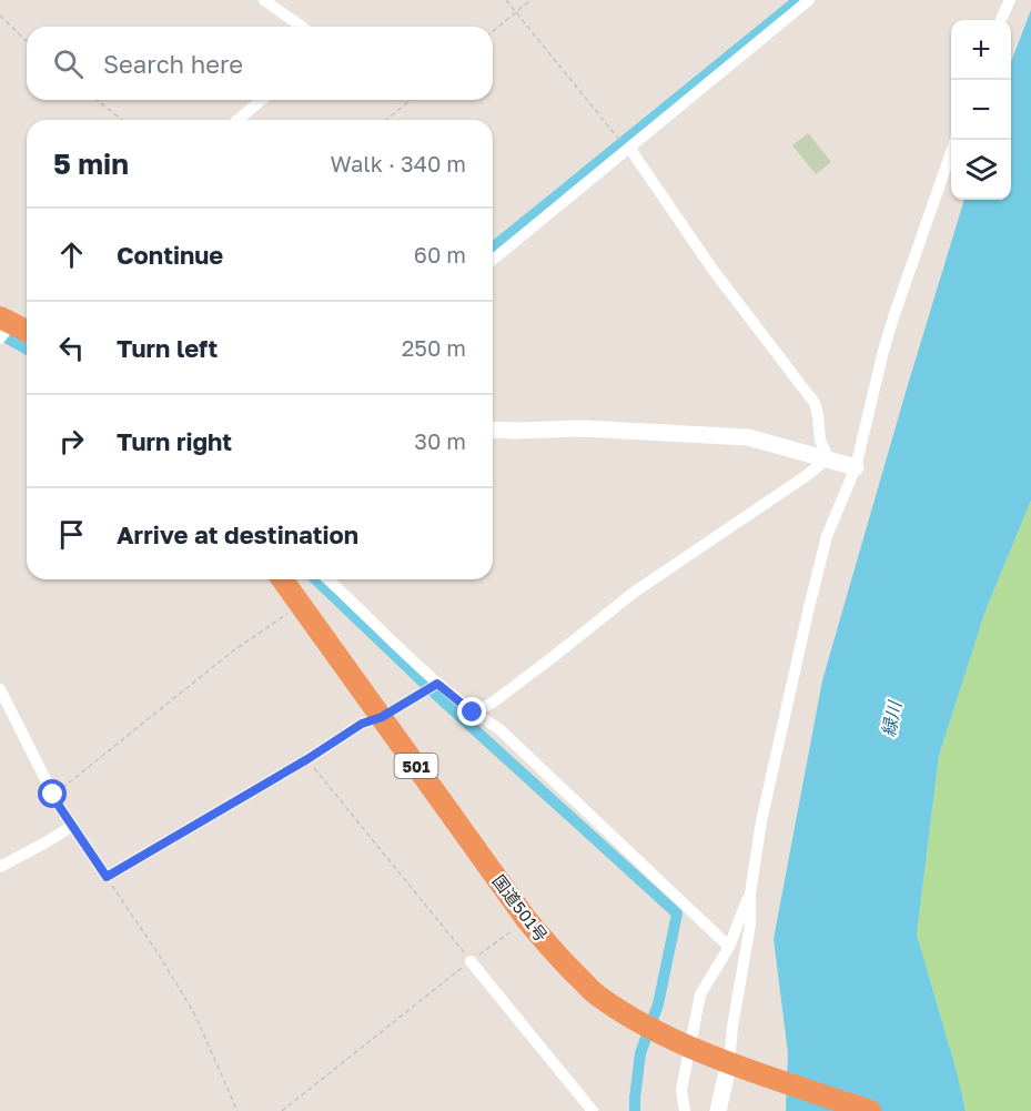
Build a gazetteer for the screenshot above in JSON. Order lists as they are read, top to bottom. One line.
{"streets":{"highway":["501","国道501号"]},"water":["緑川"],"page":{"map_buttons":["+","−"],"search":"Search here","heading":["5 min","Walk · 340 m"],"list":[["Continue","60 m"],["Turn left","250 m"],["Turn right","30 m"],"Arrive at destination"]}}
